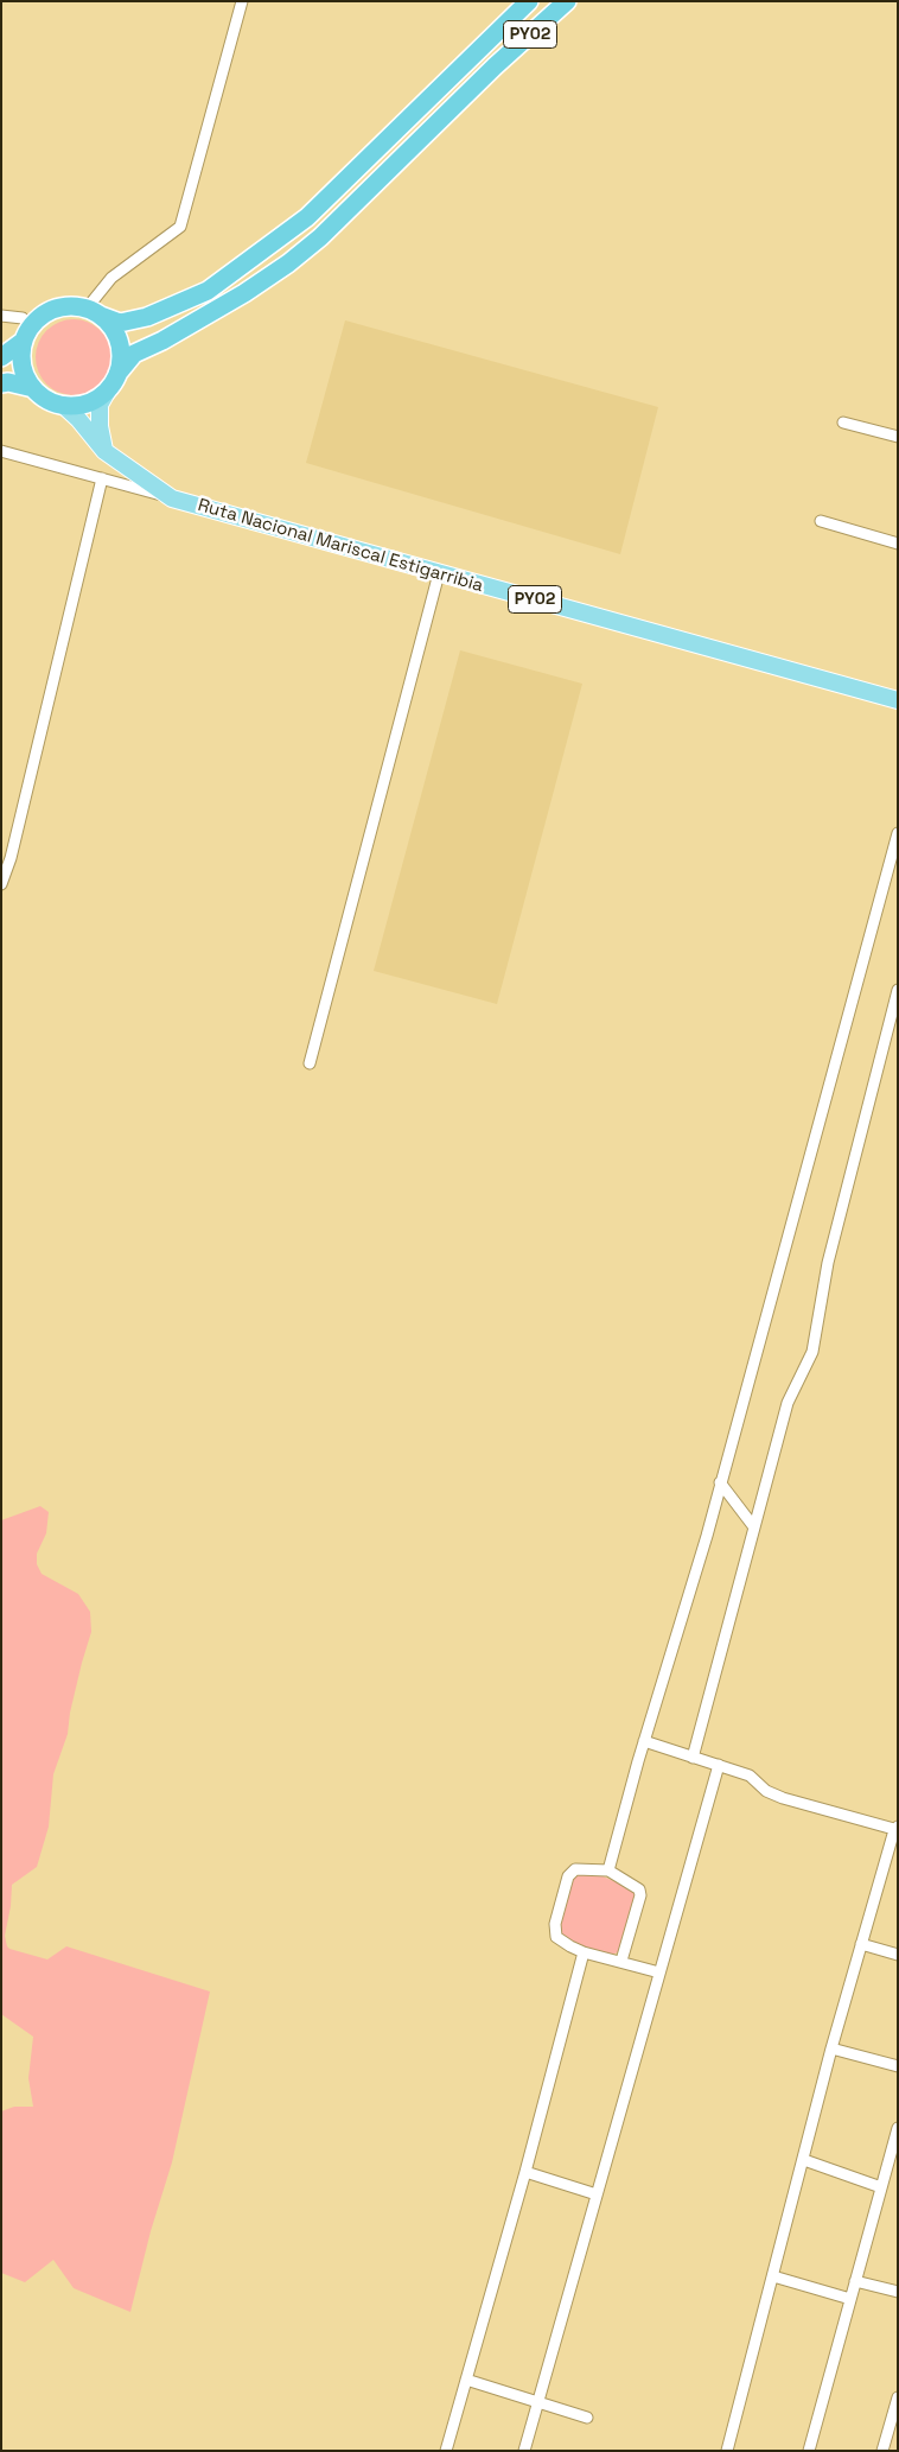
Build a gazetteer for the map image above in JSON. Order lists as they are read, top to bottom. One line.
{"streets":{"highway":["PY02"],"main road":["Ruta Nacional Mariscal Estigarribia"]},"crossings":[["PY02","Ruta Nacional Mariscal Estigarribia"]]}
